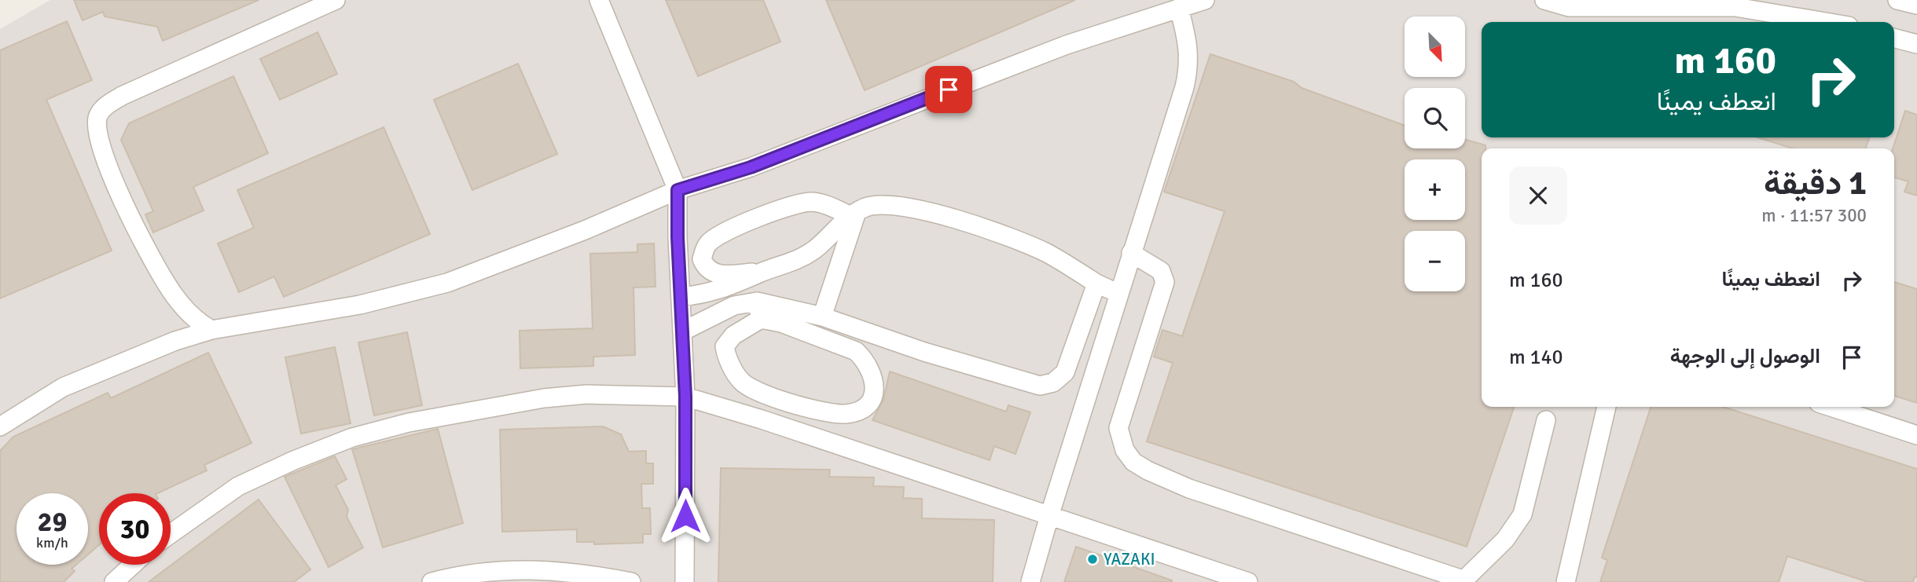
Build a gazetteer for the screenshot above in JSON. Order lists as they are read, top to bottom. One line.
{"places":["YAZAKI"],"north":"bottom right","page":{"map_buttons":["+","−"],"turn":["160 m","انعطف يمينًا"],"heading":["1 دقيقة","300 m · 11:57"],"list":[{"name":"انعطف يمينًا","value":"160 m"},{"name":"الوصول إلى الوجهة","value":"140 m"}],"speed":"29 km/h","limit":"30"}}
